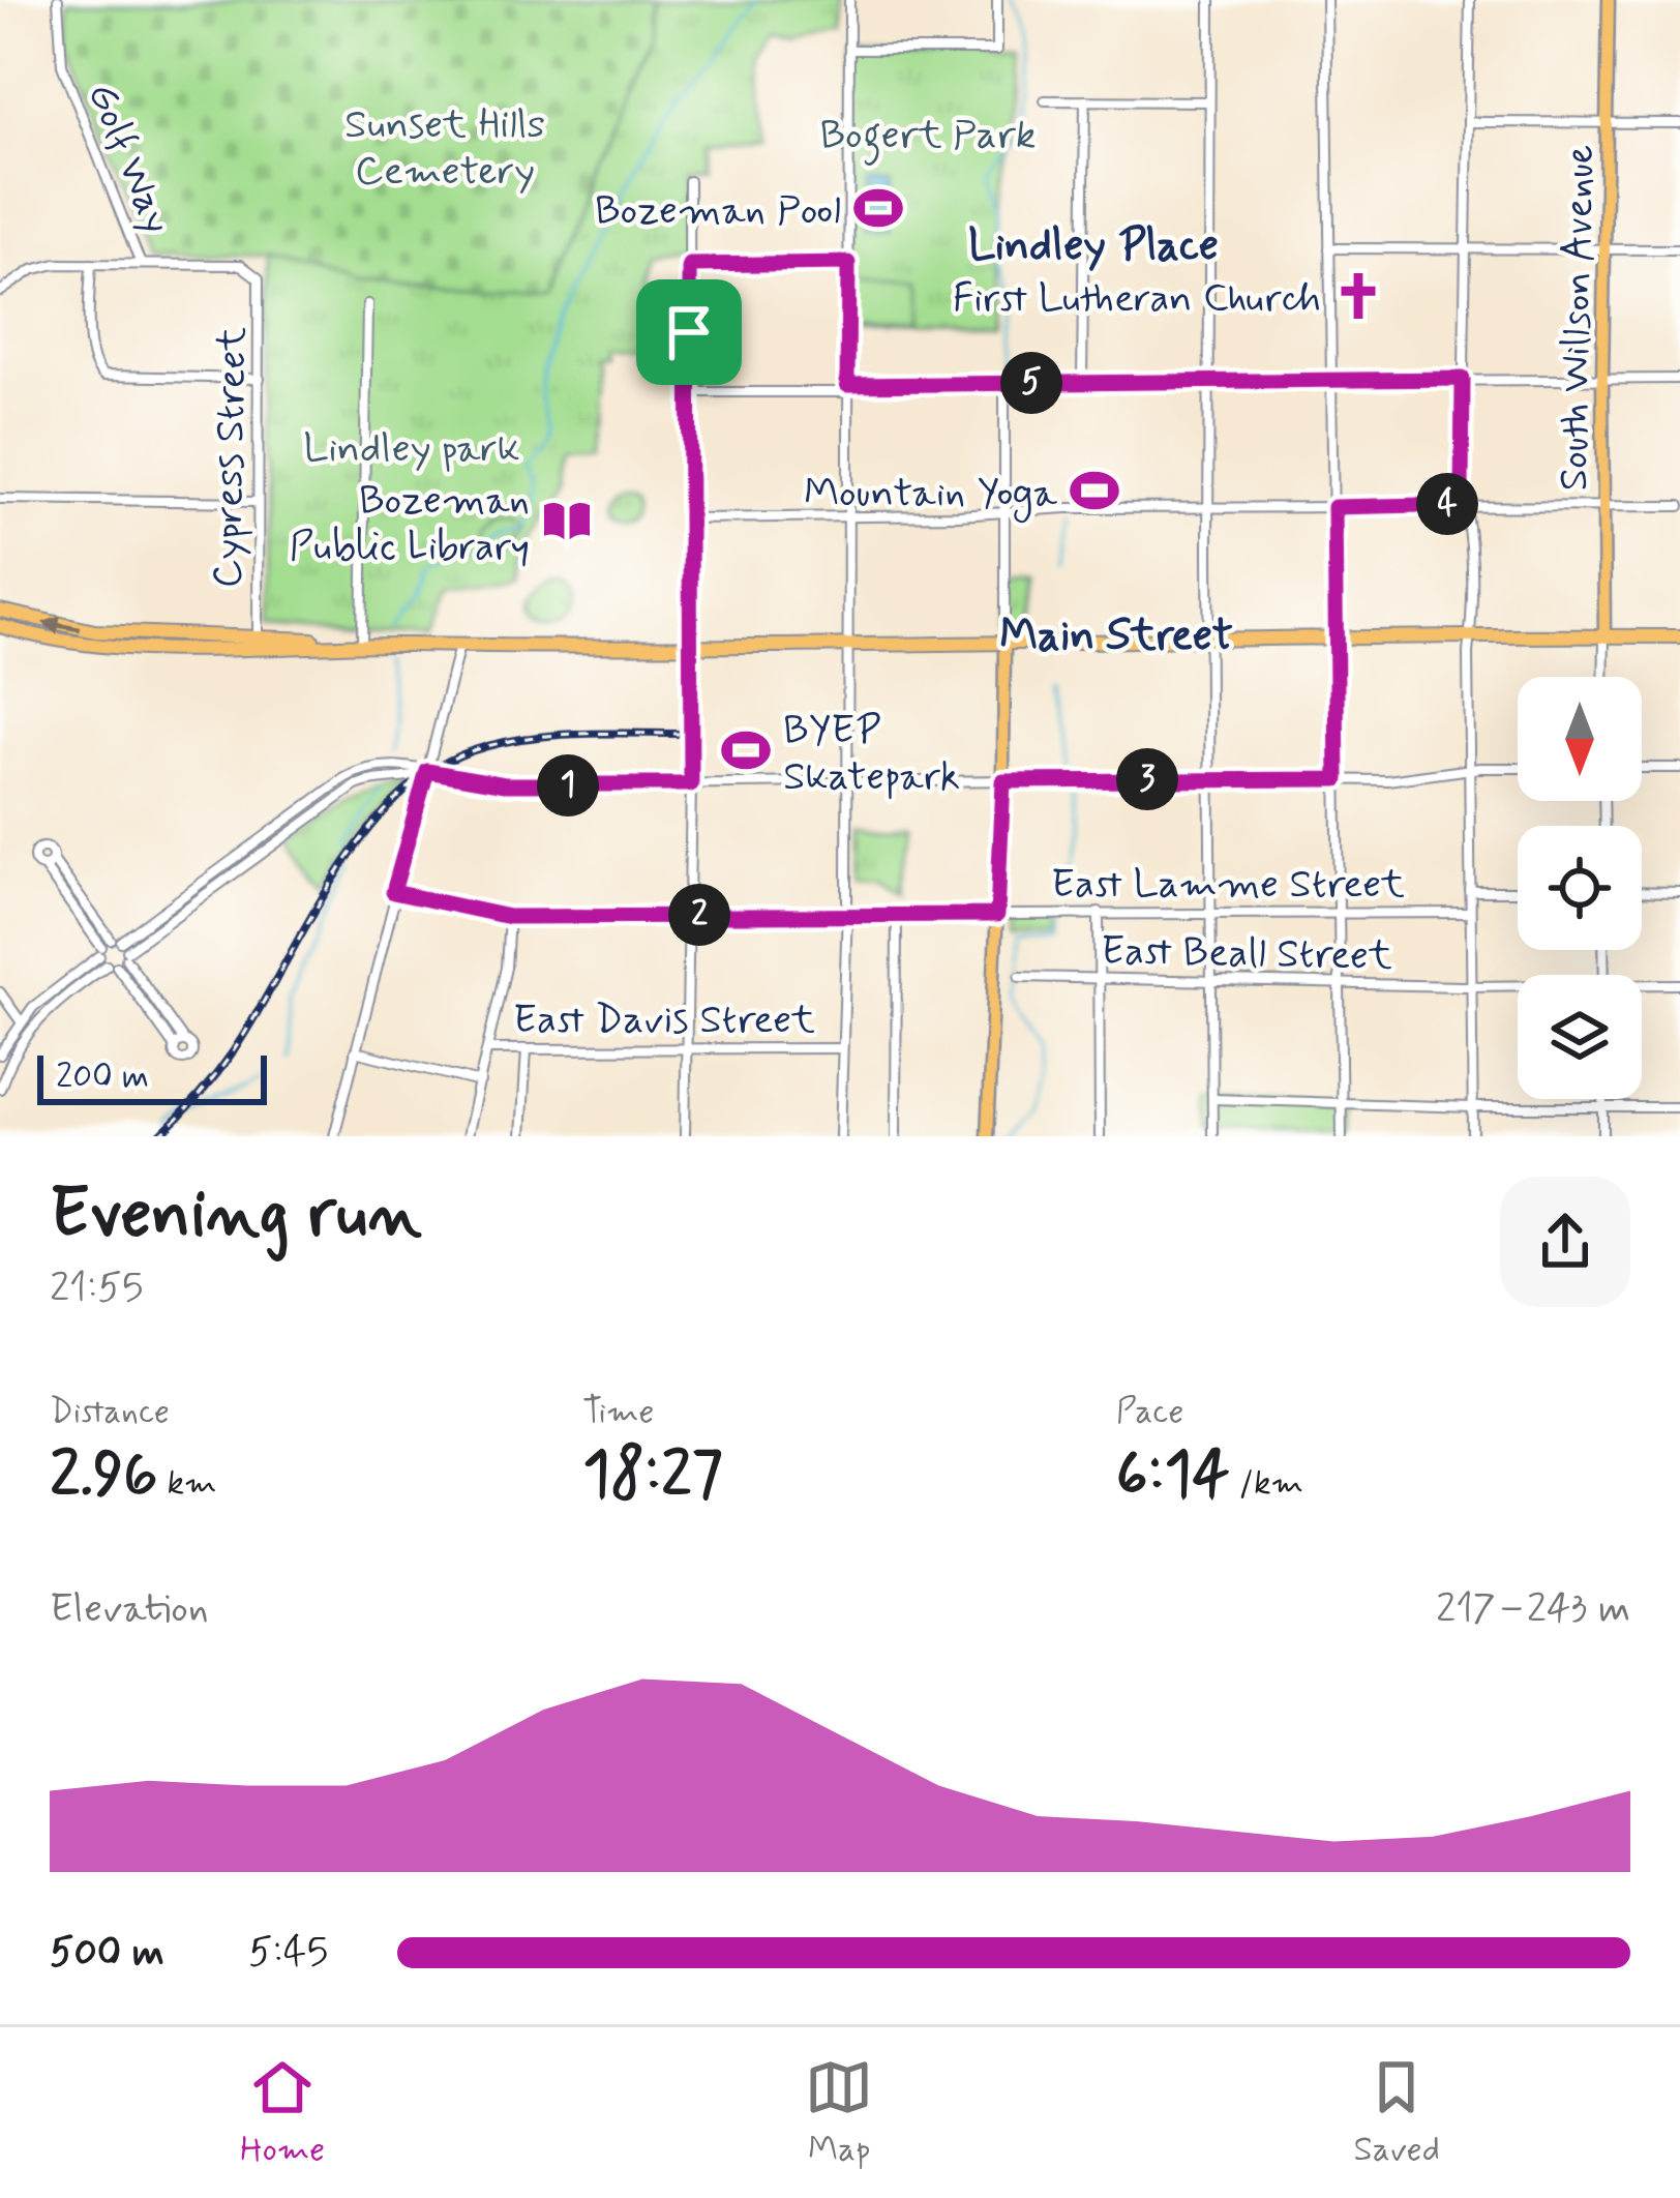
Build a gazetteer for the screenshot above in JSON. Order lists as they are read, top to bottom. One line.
{"streets":{"main road":["South Willson Avenue"],"street":["Golf Way","Cypress Street","East Lamme Street","East Beall Street","East Davis Street"]},"crossings":[["Golf Way","Cypress Street"]],"districts":["Lindley Place","Main Street"],"parks":["Sunset Hills Cemetery","Bogert Park","Lindley park"],"places":{"sports":["Bozeman Pool","Mountain Yoga","BYEP Skatepark"],"church":["First Lutheran Church"],"library":["Bozeman Public Library"]},"scale_bar":"200 m","north":"bottom","page":{"pins":["5","4","3","1","2"],"scale":"200 m","heading":["Evening run","21:55"],"stats":[["Distance","2.96 km"],["Time","18:27"],["Pace","6:14 /km"]],"chart":["Elevation","217–243 m"],"list":[{"name":"500 m","note":"5:45"}],"tabs":["Home","Map","Saved"]}}
